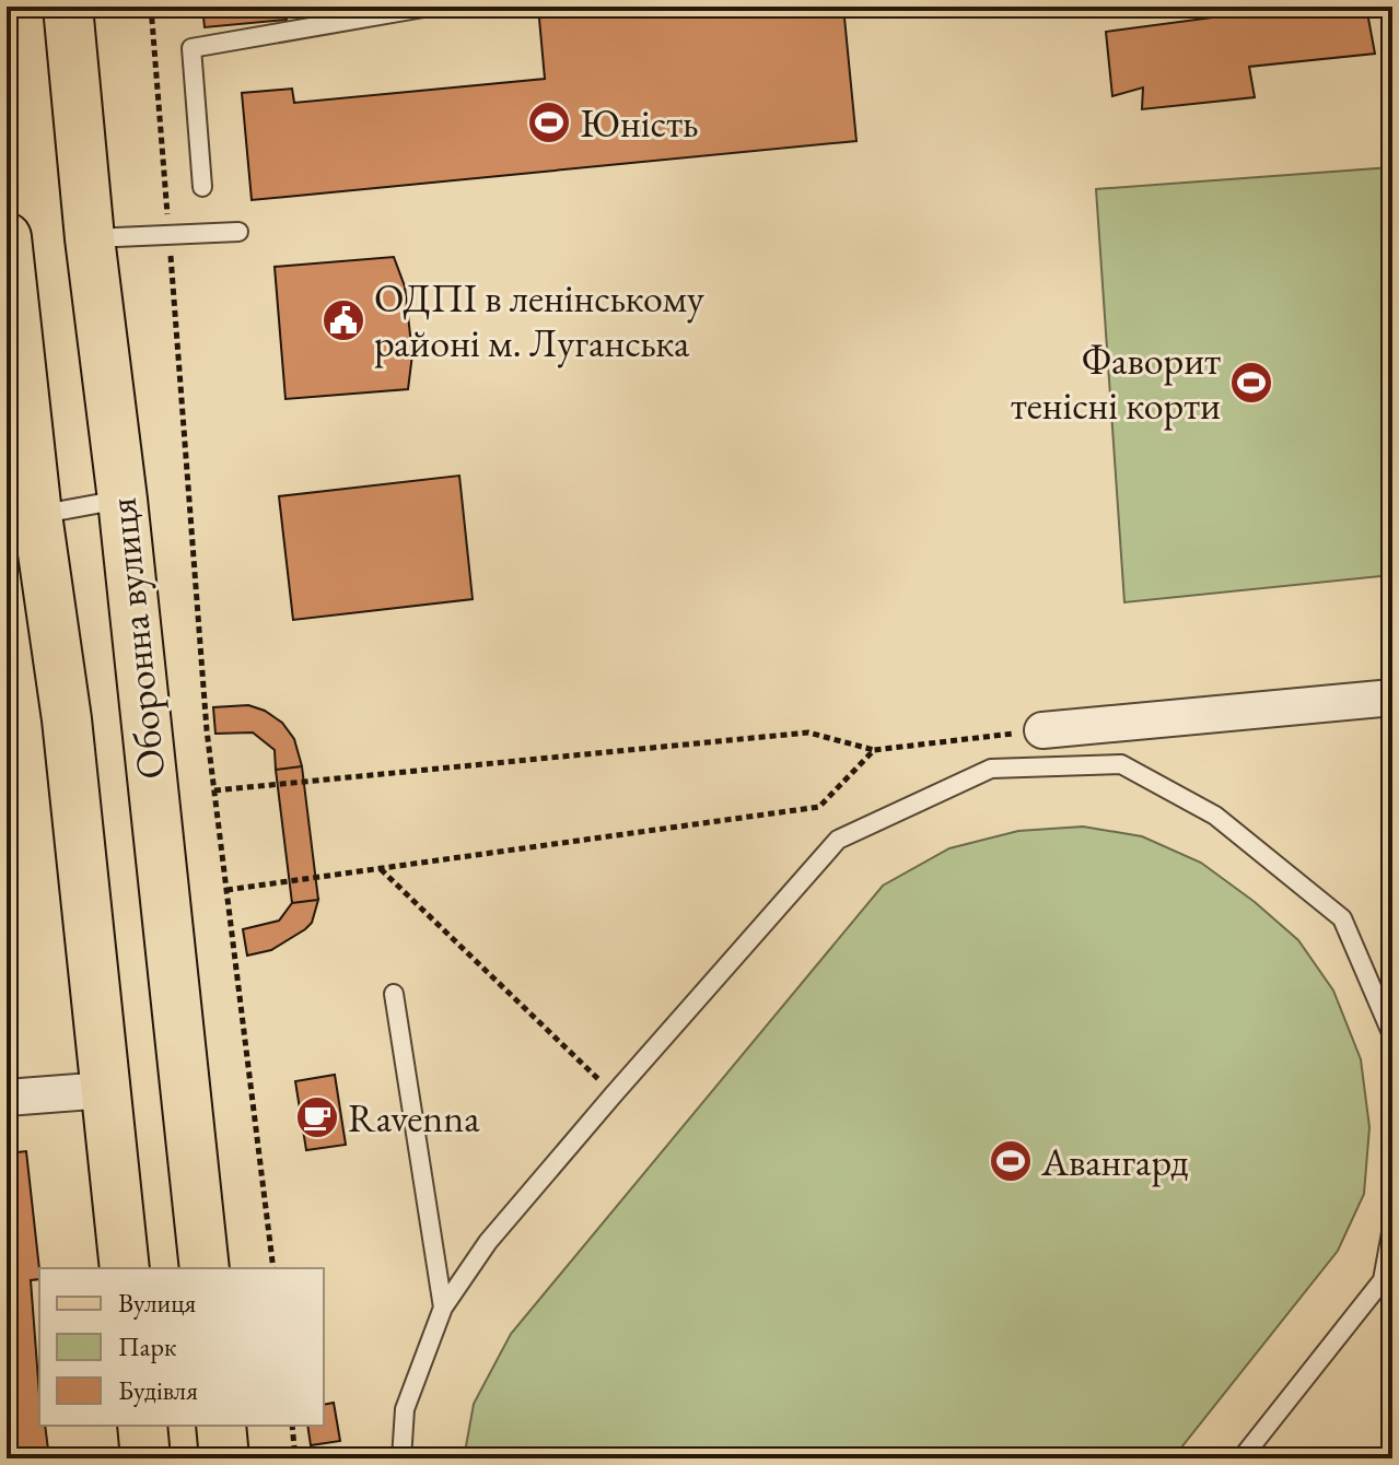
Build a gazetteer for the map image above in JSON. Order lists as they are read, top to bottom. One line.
{"streets":{"main road":["Оборонна вулиця"]},"places":{"sports":["Юність","Фаворит тенісні корти","Авангард"],"public building":["ОДПІ в ленінському районі м. Луганська"],"cafe":["Ravenna"]},"legend":["Вулиця","Парк","Будівля"]}
